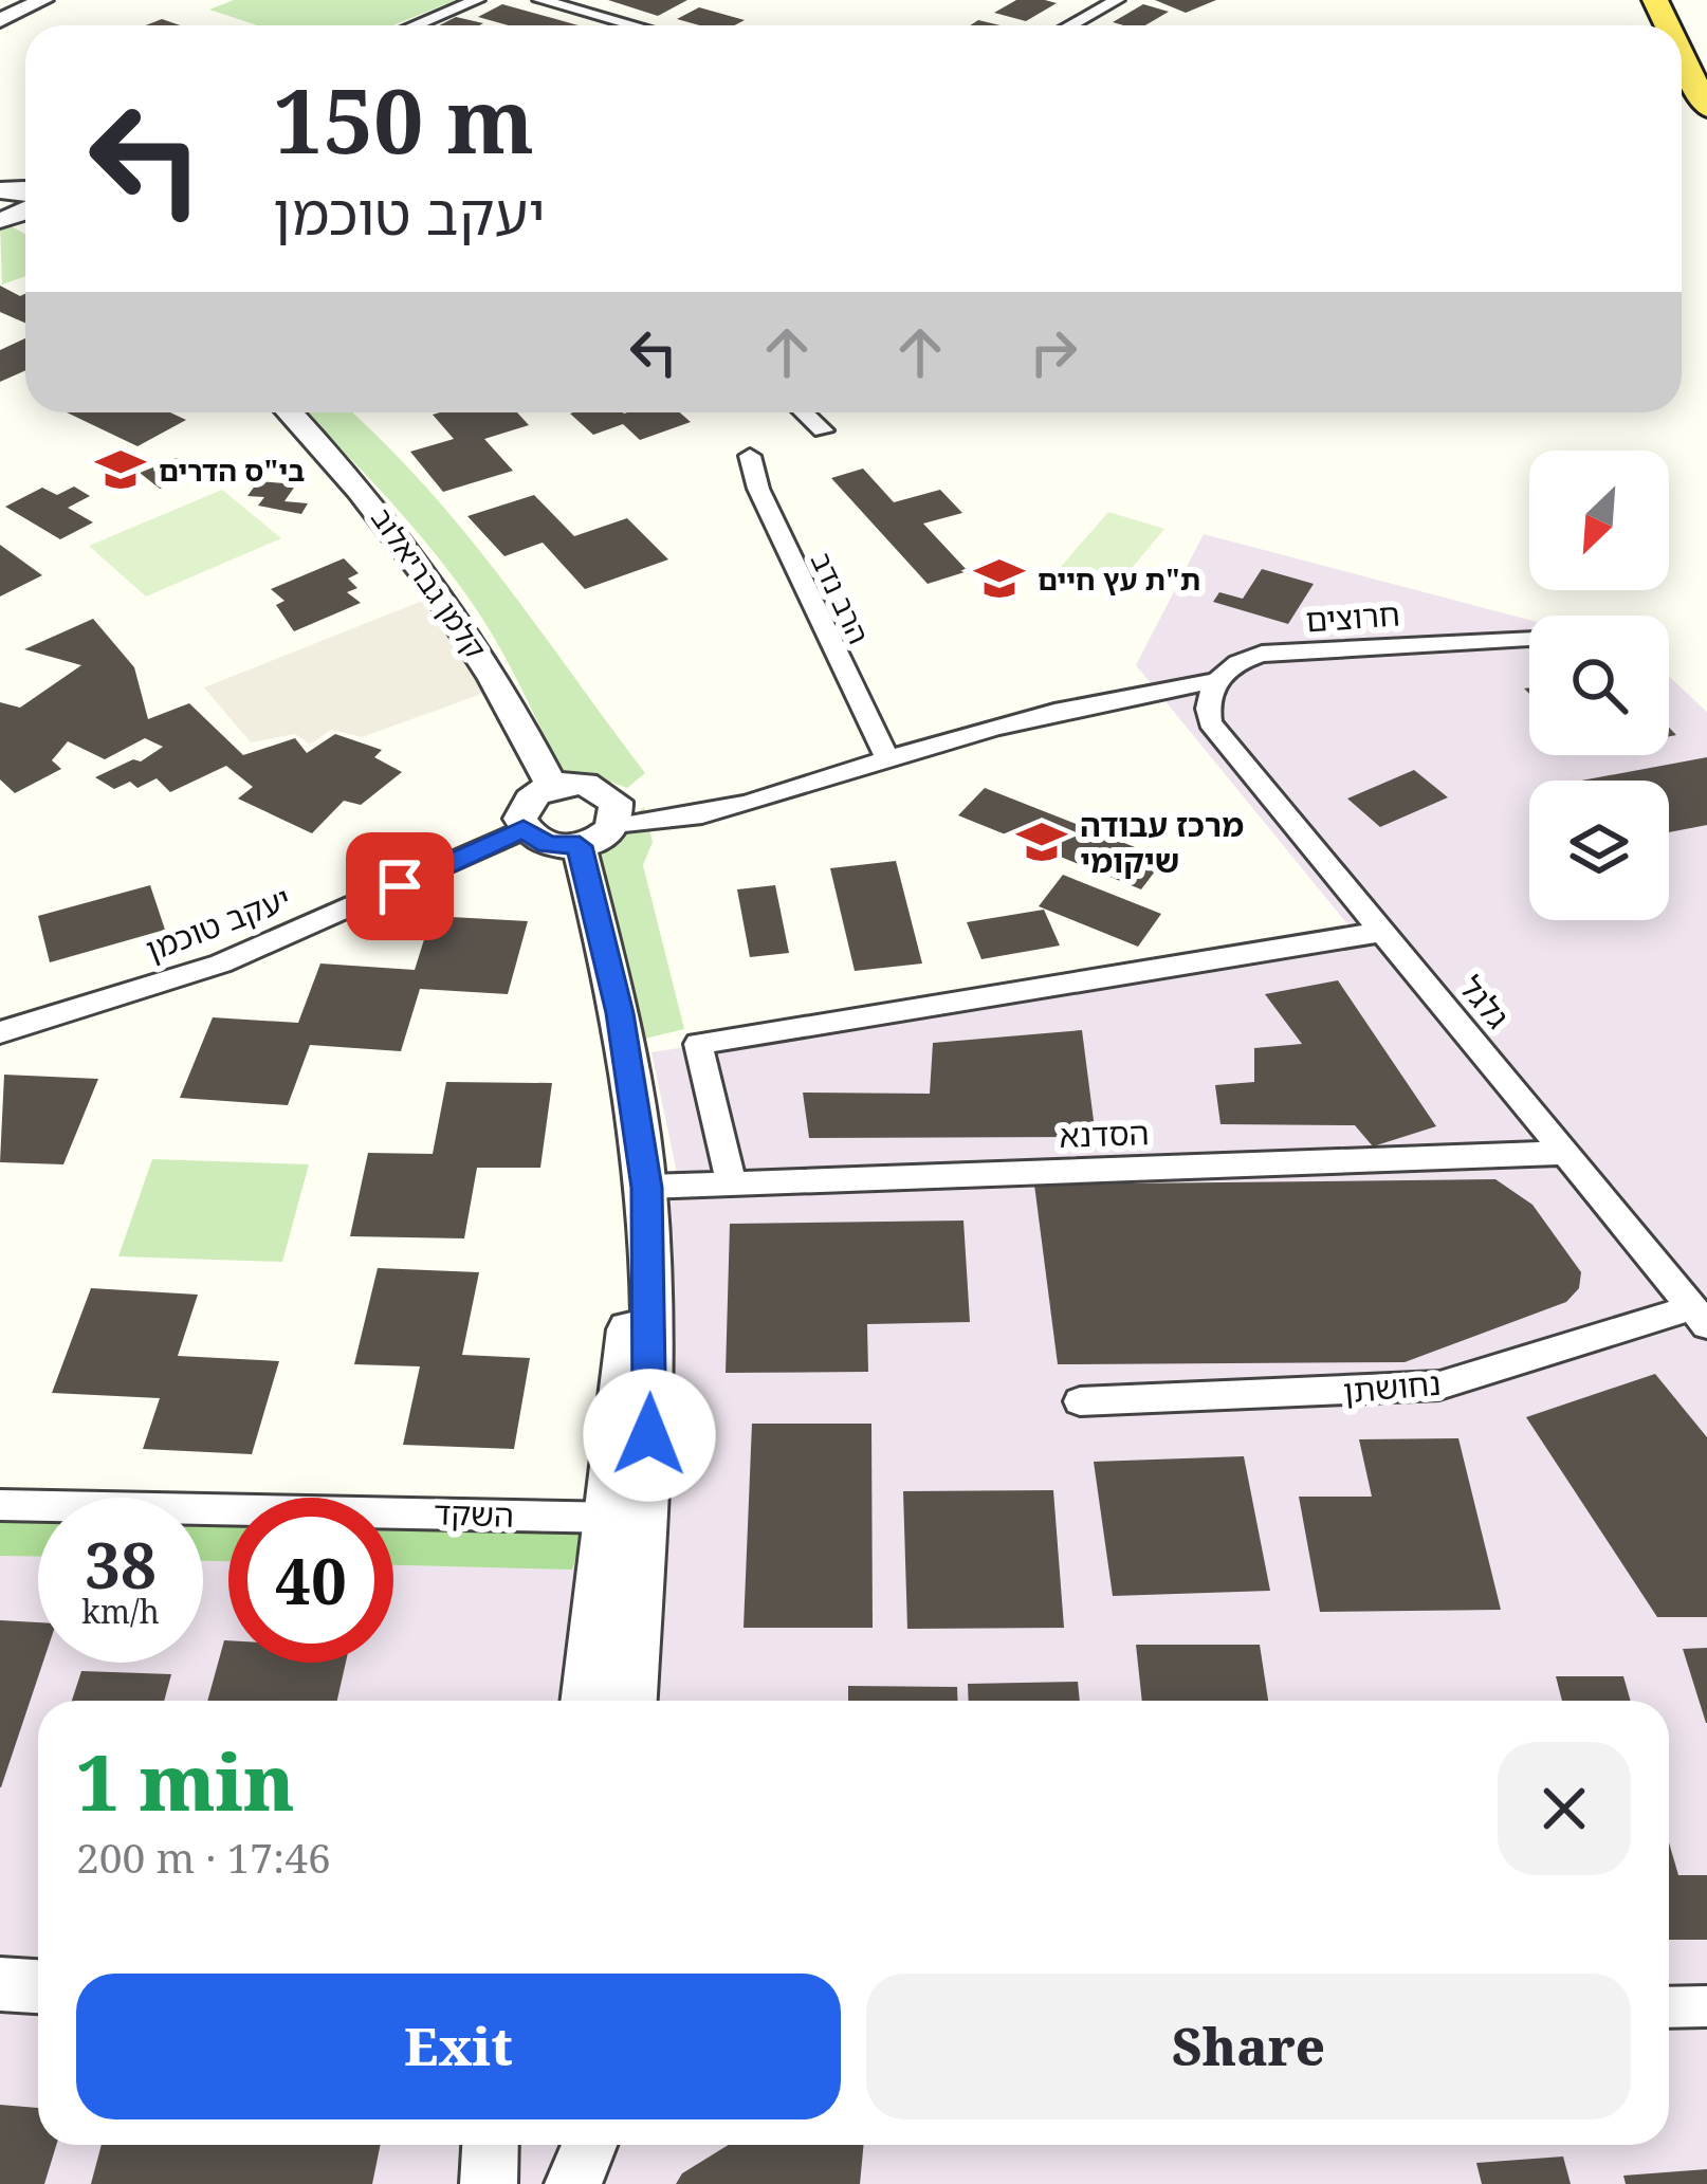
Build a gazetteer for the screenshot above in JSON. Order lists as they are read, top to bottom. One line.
{"streets":{"street":["קלמן גבריאלוב","הרב נדב","חרוצים","יעקב טוכמן","גלגל","הסדנא","נחושתן","השקד"]},"crossings":[["קלמן גבריאלוב","חרוצים"],["קלמן גבריאלוב","יעקב טוכמן"],["הרב נדב","חרוצים"],["חרוצים","יעקב טוכמן"],["חרוצים","גלגל"],["גלגל","הסדנא"],["גלגל","נחושתן"]],"places":{"school or university":["בי\"ס הדרים","ת\"ת עץ חיים","מרכז עבודה שיקומי"]},"north":"bottom left","page":{"turn":["150 m","יעקב טוכמן"],"speed":"38 km/h","limit":"40","heading":["1 min","200 m · 17:46"],"buttons":["Exit","Share"]}}
